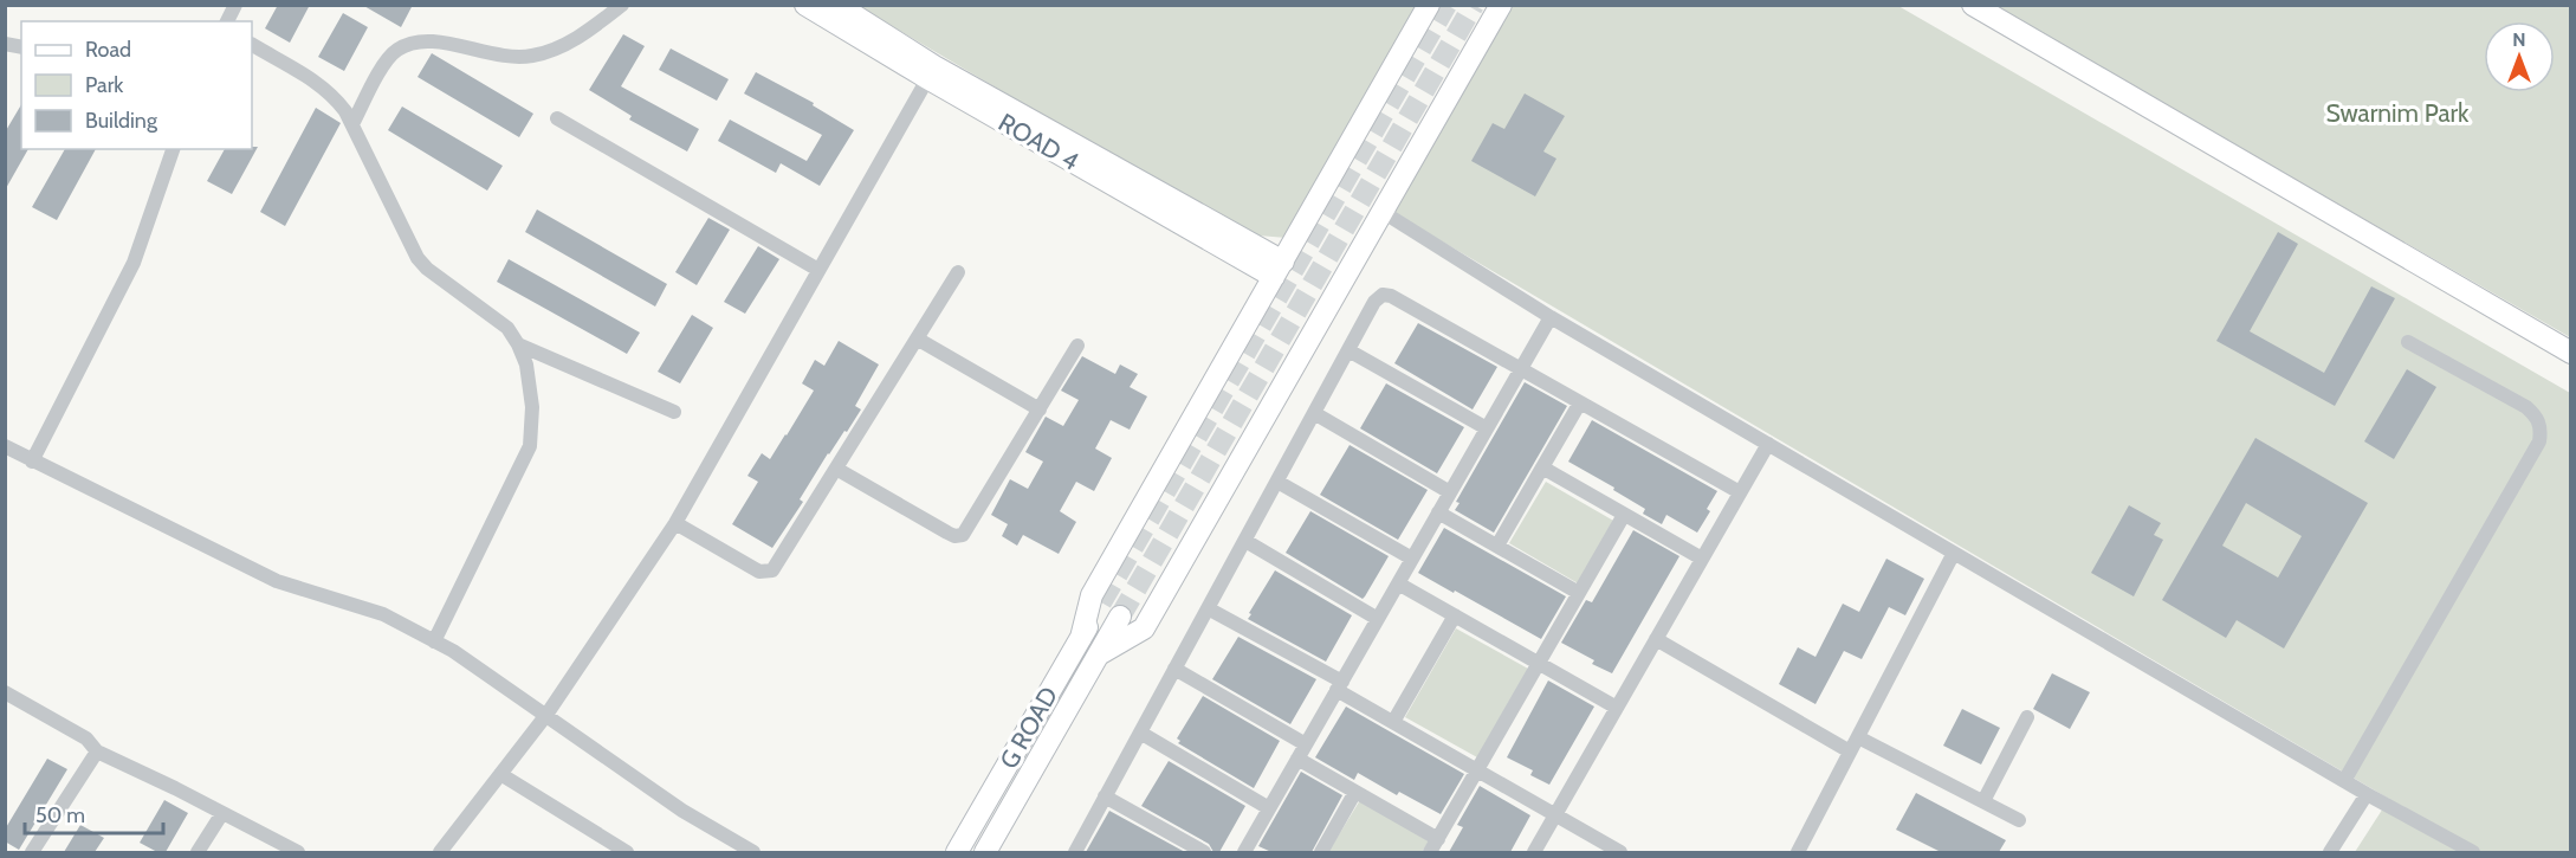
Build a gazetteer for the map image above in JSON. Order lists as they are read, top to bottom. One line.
{"streets":{"street":["ROAD 4","G ROAD"]},"parks":["Swarnim Park"],"legend":["Road","Park","Building"],"scale_bar":"50 m","north":"top"}
